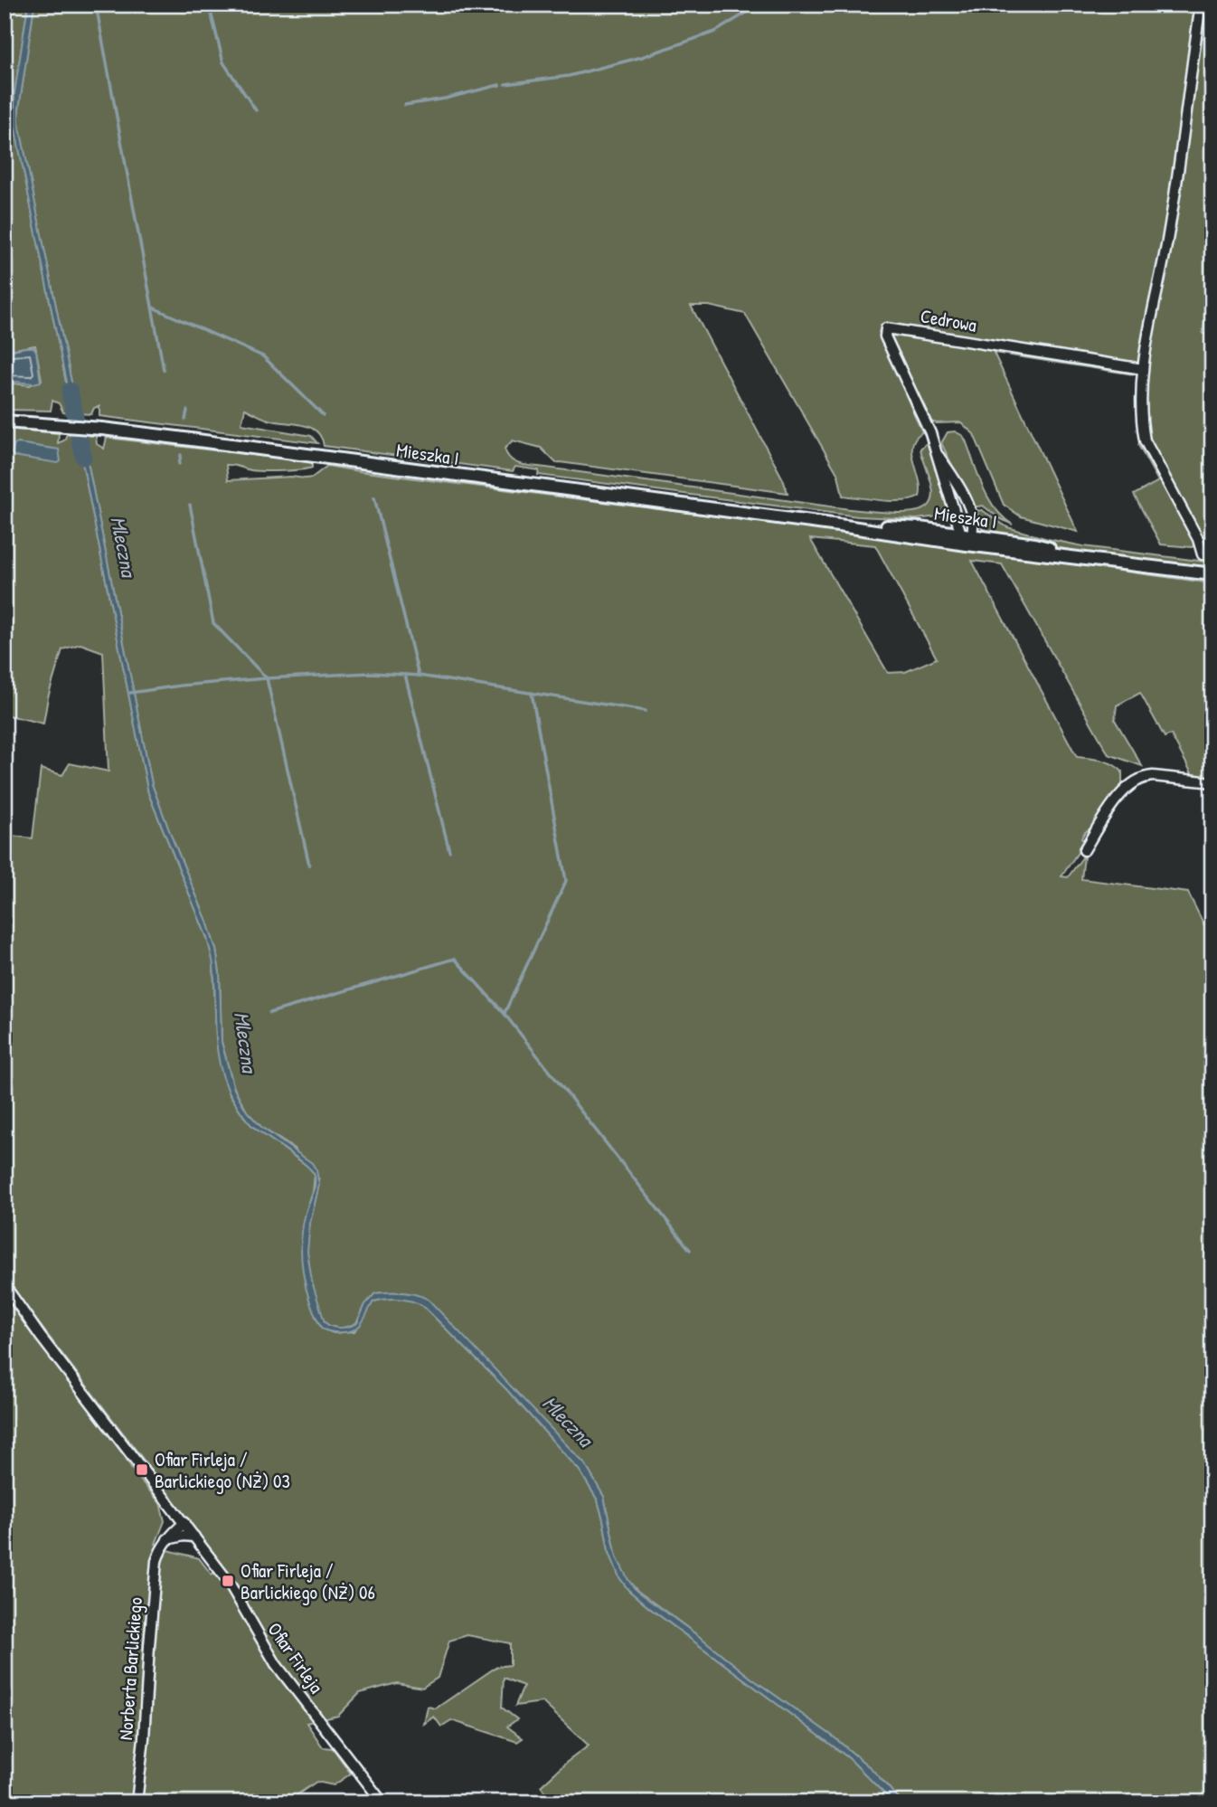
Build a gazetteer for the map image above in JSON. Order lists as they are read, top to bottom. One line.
{"streets":{"street":["Cedrowa","Mieszka I","Ofiar Firleja","Norberta Barlickiego"]},"crossings":[["Cedrowa","Mieszka I"],["Ofiar Firleja","Norberta Barlickiego"]],"water":["Mleczna"],"places":{"transit":["Ofiar Firleja / Barlickiego (NŻ) 03","Ofiar Firleja / Barlickiego (NŻ) 06"]}}
